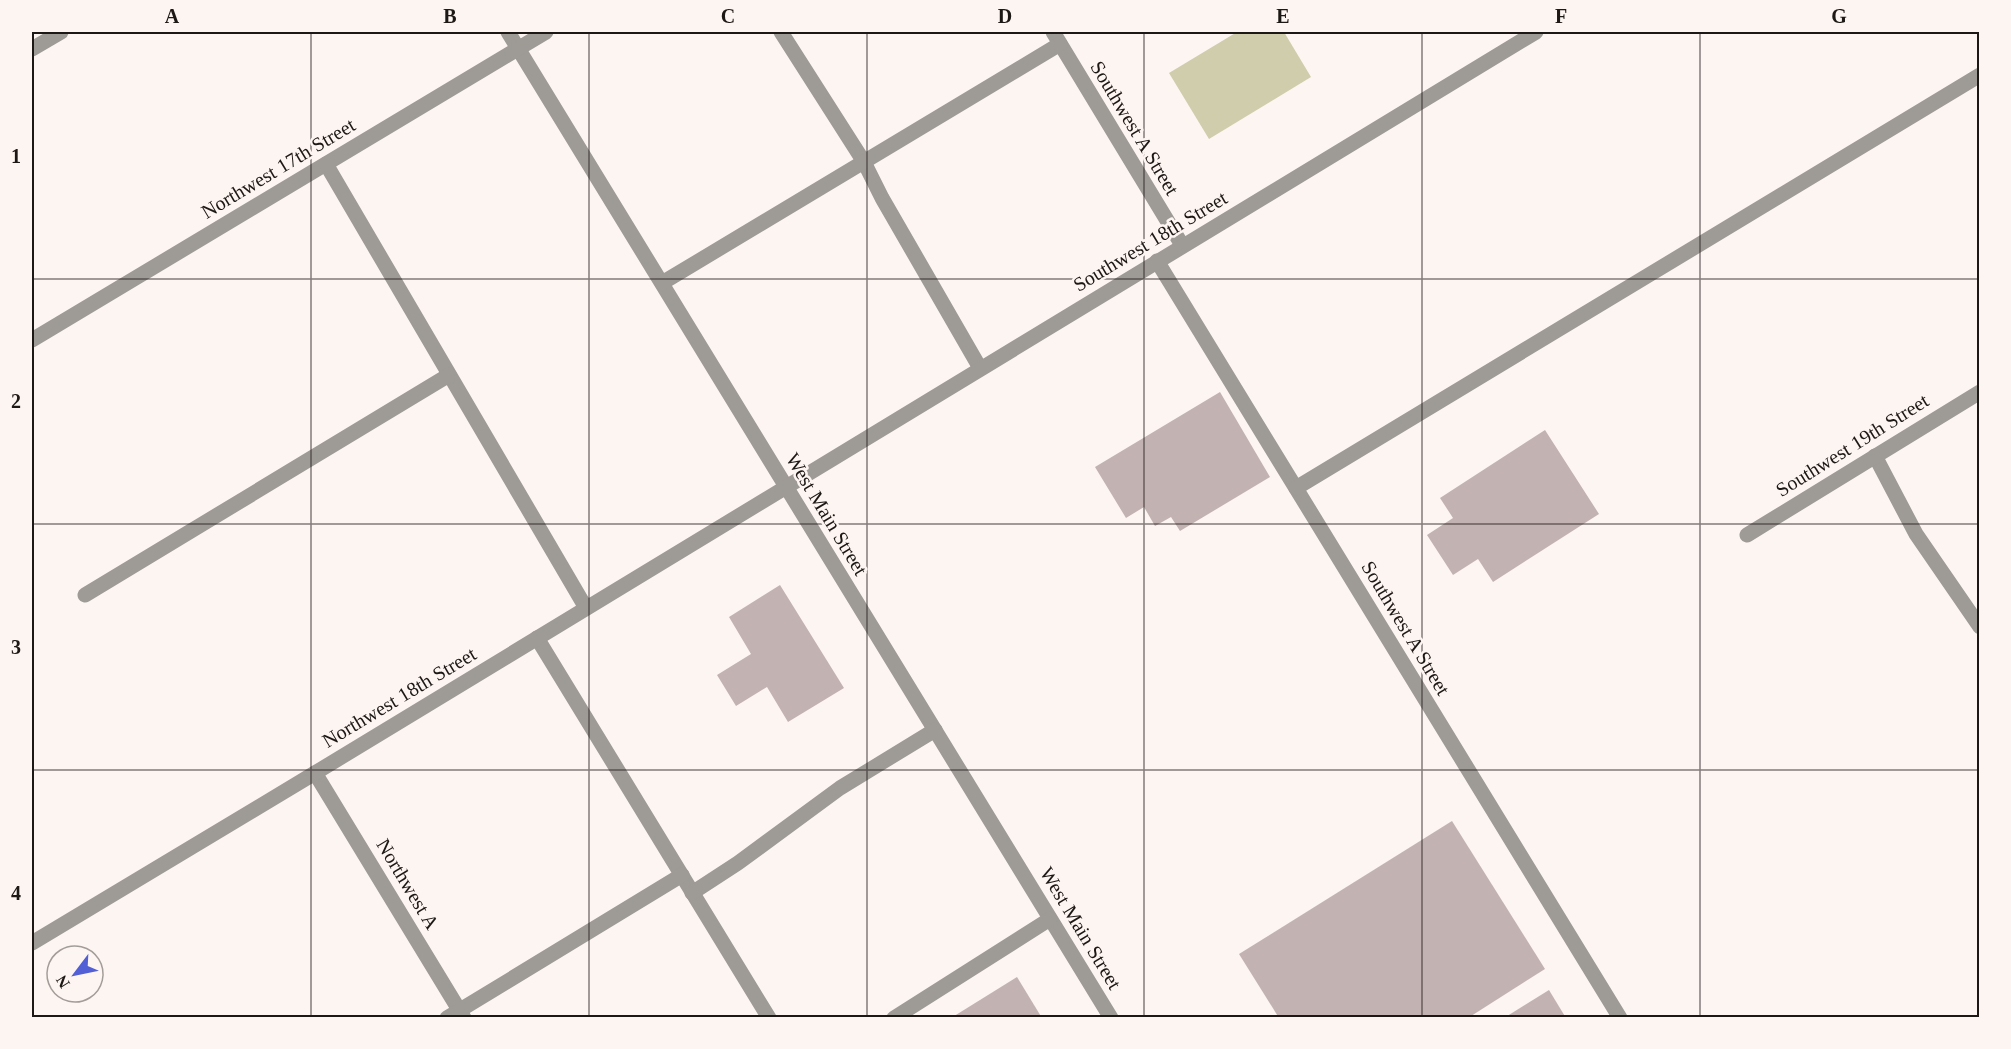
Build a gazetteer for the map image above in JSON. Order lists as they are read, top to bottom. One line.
{"streets":{"street":["Southwest A Street","Northwest 17th Street","Southwest 18th Street","Southwest 19th Street","West Main Street","Northwest 18th Street","Northwest A"]},"crossings":[["Southwest A Street","Southwest 18th Street"],["Northwest 17th Street","West Main Street"],["Southwest 18th Street","West Main Street"],["Southwest 18th Street","Northwest 18th Street"],["West Main Street","Northwest 18th Street"],["Northwest 18th Street","Northwest A"]],"north":"bottom left","grid":{"columns":["A","B","C","D","E","F","G"],"rows":["1","2","3","4"]}}
